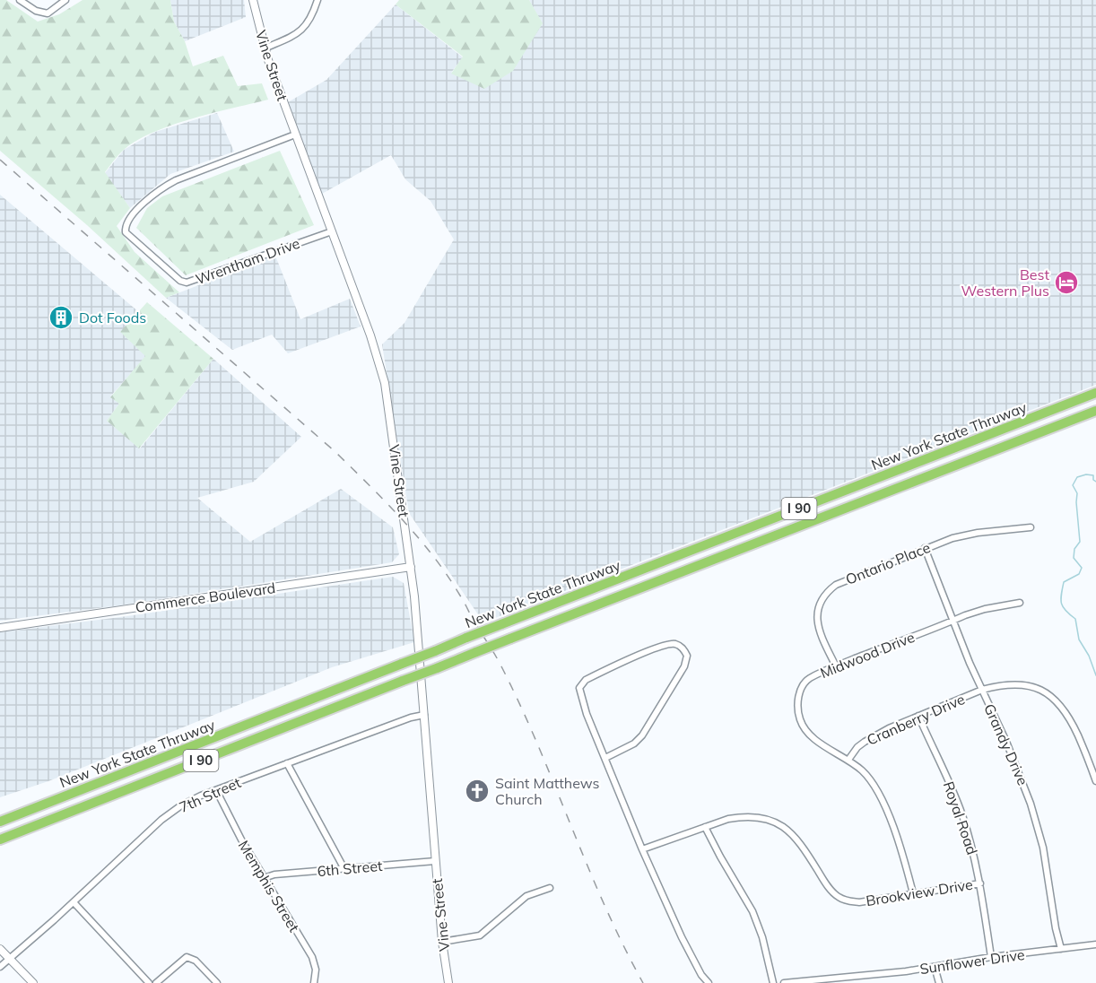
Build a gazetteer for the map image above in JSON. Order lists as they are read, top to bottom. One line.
{"streets":{"highway":["New York State Thruway","I 90"],"street":["Vine Street","Wrentham Drive","Ontario Place","Commerce Boulevard","Midwood Drive","Cranberry Drive","Grandy Drive","7th Street","Royal Road","6th Street","Memphis Street","Brookview Drive","Sunflower Drive"]},"crossings":[["Vine Street","Wrentham Drive"],["Vine Street","Commerce Boulevard"],["Vine Street","7th Street"],["Vine Street","6th Street"],["Ontario Place","Midwood Drive"],["Ontario Place","Grandy Drive"],["Midwood Drive","Cranberry Drive"],["Midwood Drive","Grandy Drive"],["Midwood Drive","Brookview Drive"],["Cranberry Drive","Grandy Drive"],["Cranberry Drive","Royal Road"],["Grandy Drive","Sunflower Drive"],["7th Street","Memphis Street"],["Royal Road","Brookview Drive"],["Royal Road","Sunflower Drive"],["6th Street","Memphis Street"]],"places":{"hotel":["Best Western Plus"],"building":["Dot Foods"],"church":["Saint Matthews Church"]}}
